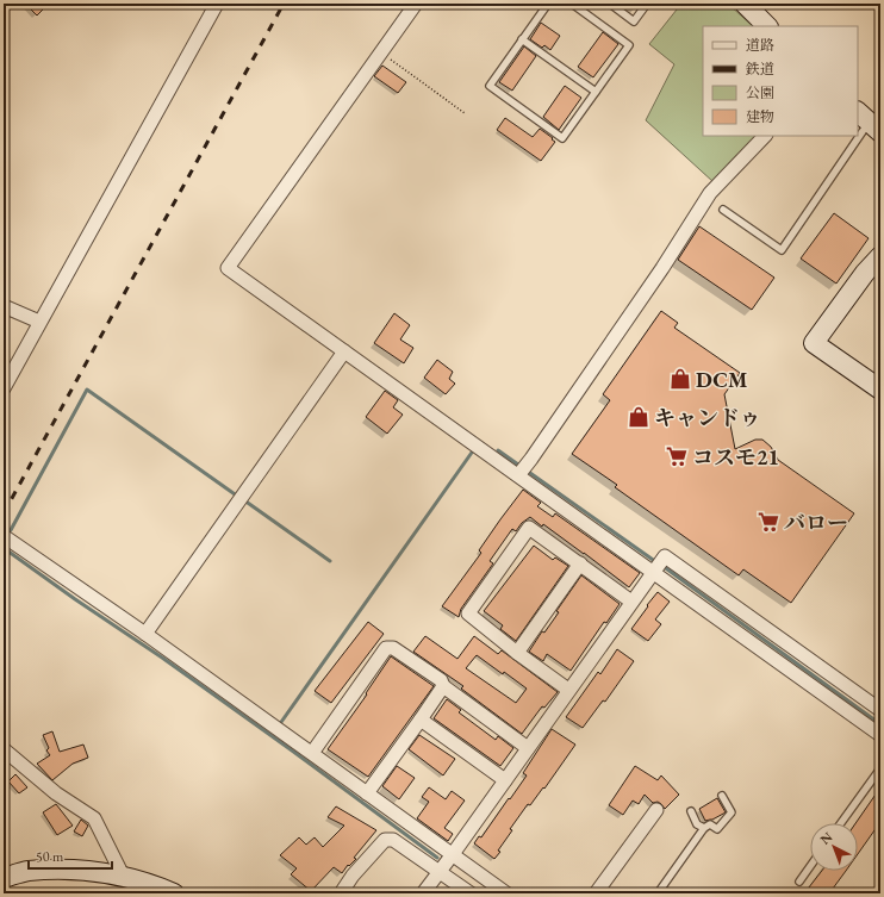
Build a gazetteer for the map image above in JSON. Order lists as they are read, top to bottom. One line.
{"places":{"shop":["DCM","キャンドゥ"],"supermarket":["コスモ21","バロー"]},"legend":["道路","鉄道","公園","建物"],"scale_bar":"50 m","north":"top left"}
